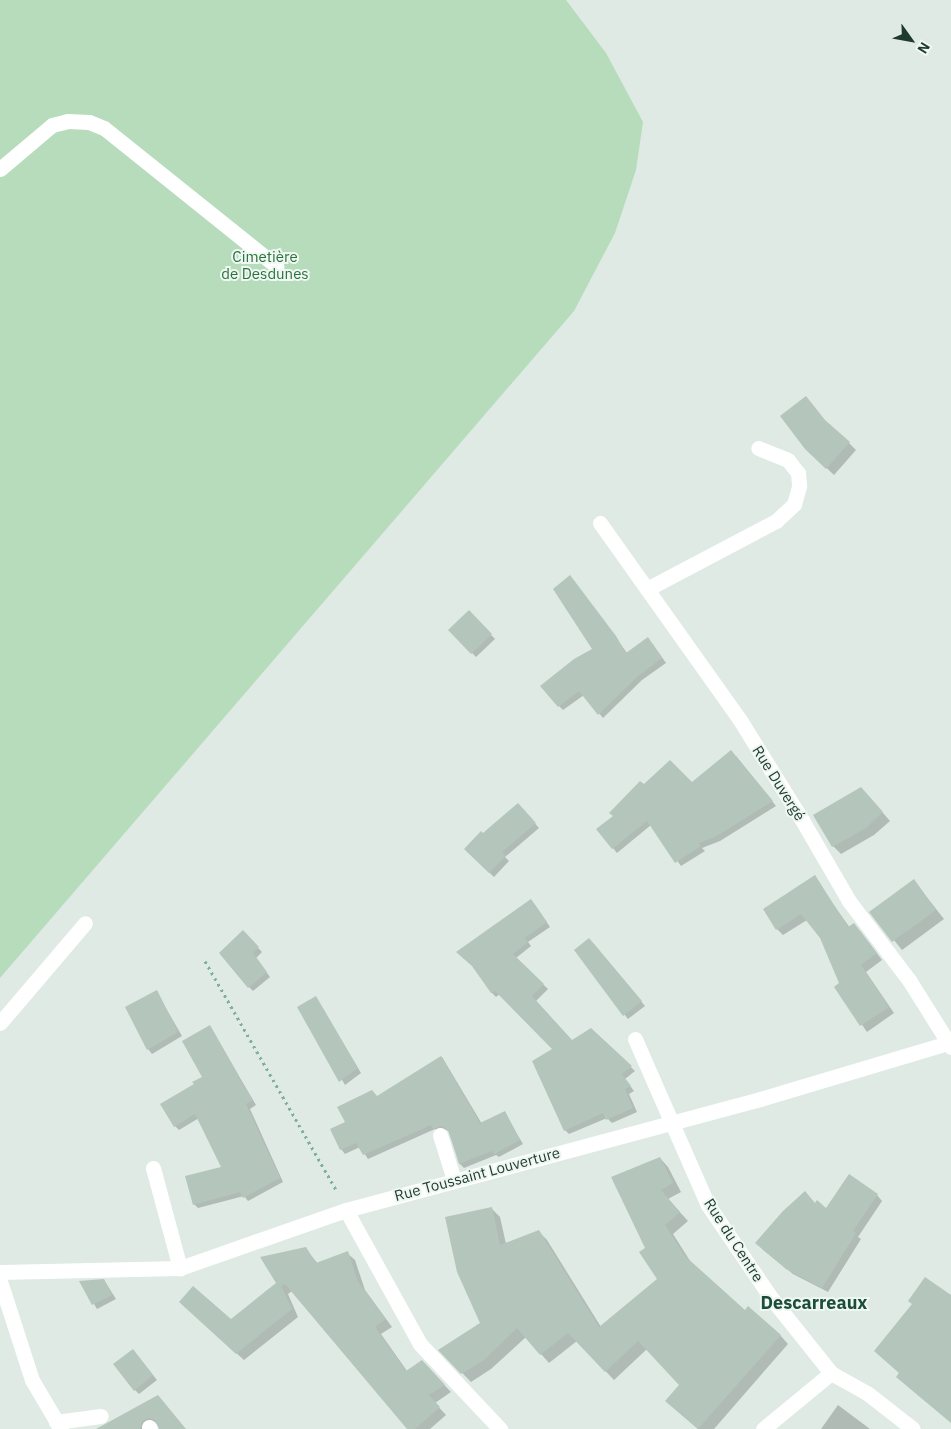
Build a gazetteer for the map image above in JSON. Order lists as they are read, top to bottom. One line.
{"streets":{"street":["Rue Duvergé","Rue Toussaint Louverture","Rue du Centre"]},"crossings":[["Rue Duvergé","Rue Toussaint Louverture"],["Rue Toussaint Louverture","Rue du Centre"]],"districts":["Descarreaux"],"parks":["Cimetière de Desdunes"],"north":"bottom right"}
